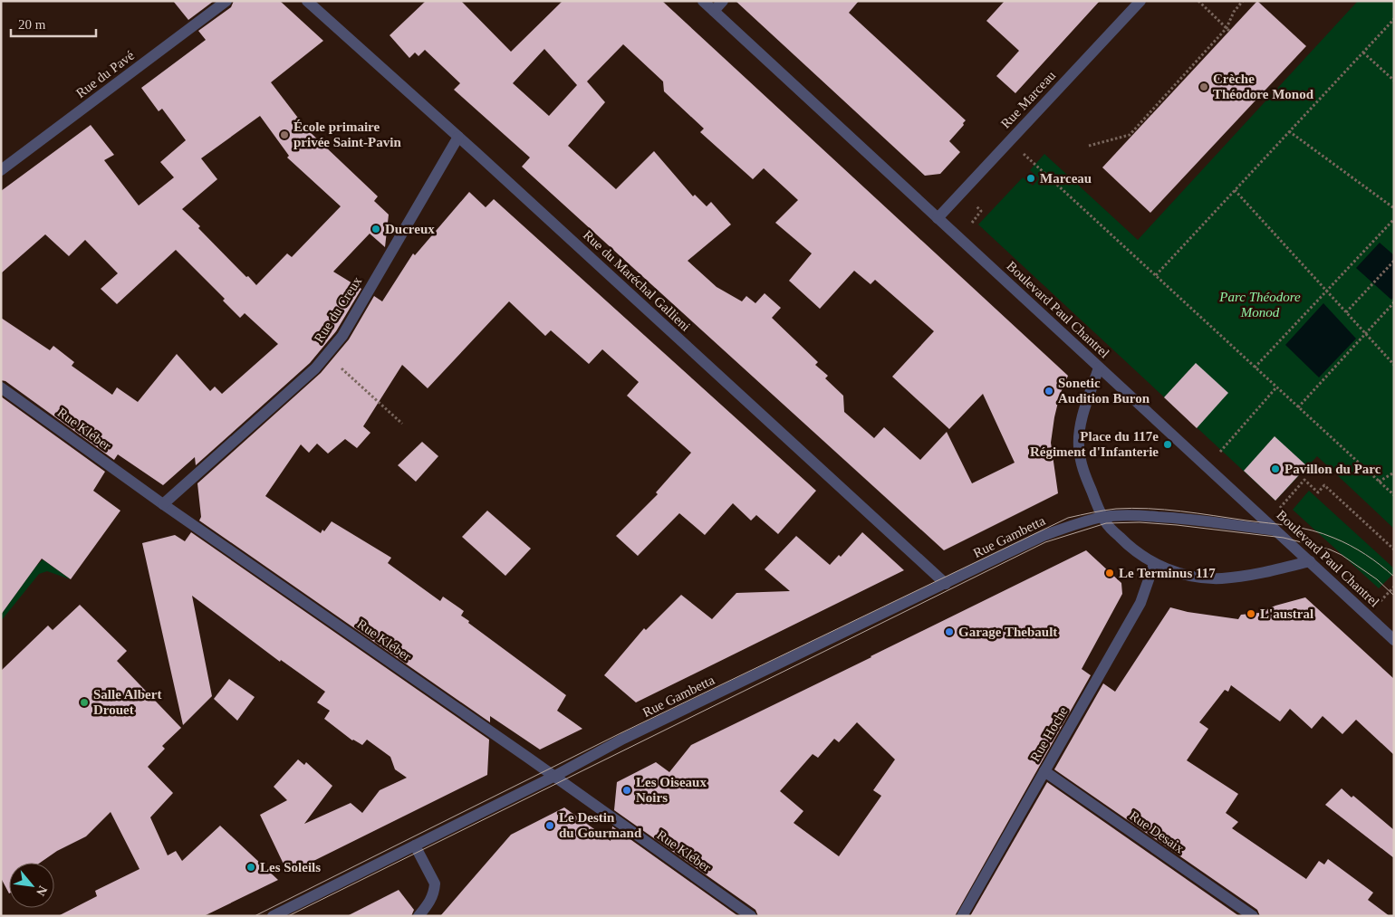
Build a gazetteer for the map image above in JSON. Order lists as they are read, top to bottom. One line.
{"streets":{"street":["Rue du Pavé","Rue Marceau","Rue du Maréchal Gallieni","Rue du Creux","Boulevard Paul Chantrel","Rue Kléber","Rue Gambetta","Rue Hoche","Rue Desaix"]},"crossings":[["Rue Marceau","Boulevard Paul Chantrel"],["Rue du Maréchal Gallieni","Rue du Creux"],["Rue du Maréchal Gallieni","Rue Gambetta"],["Rue du Creux","Rue Kléber"],["Boulevard Paul Chantrel","Rue Gambetta"],["Rue Kléber","Rue Gambetta"],["Rue Hoche","Rue Desaix"]],"parks":["Parc Théodore Monod"],"places":["Crèche Théodore Monod","École primaire privée Saint-Pavin","Marceau","Ducreux","Sonetic Audition Buron","Place du 117e Régiment d'Infanterie","Pavillon du Parc","Le Terminus 117","L'austral","Garage Thebault","Salle Albert Drouet","Les Oiseaux Noirs","Le Destin du Gourmand","Les Soleils"],"scale_bar":"20 m","north":"bottom right"}
